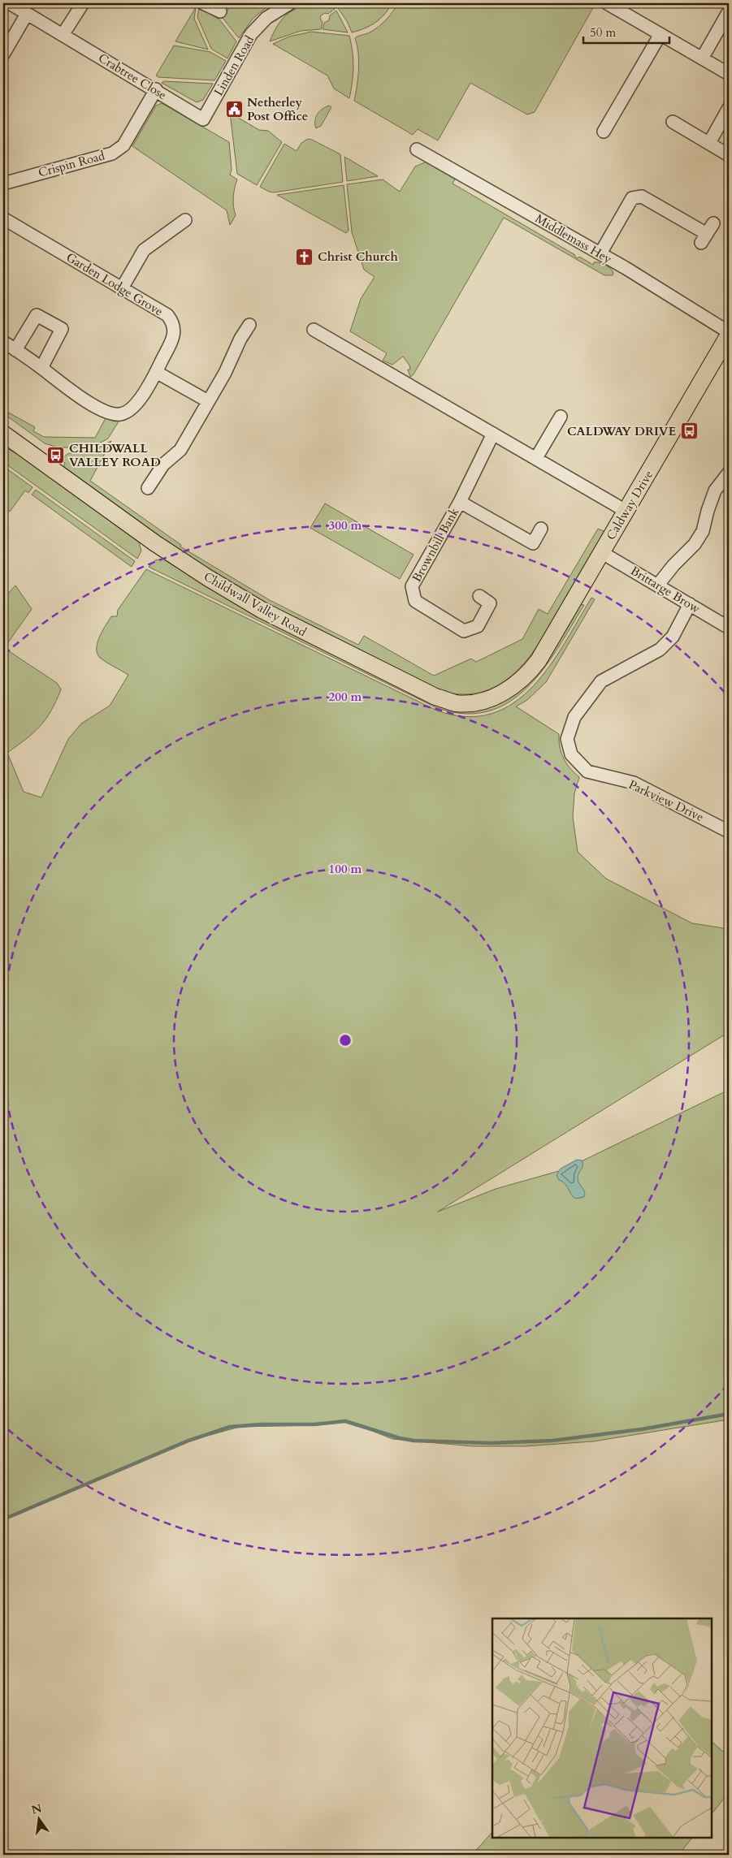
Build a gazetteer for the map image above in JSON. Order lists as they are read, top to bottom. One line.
{"streets":{"main road":["Caldway Drive","Childwall Valley Road"],"street":["Linden Road","Crabtree Close","Crispin Road","Middlemass Hey","Garden Lodge Grove","Brownbill Bank","Brittarge Brow","Parkview Drive"]},"crossings":[["Linden Road","Crabtree Close"],["Crabtree Close","Crispin Road"],["Middlemass Hey","Caldway Drive"],["Caldway Drive","Brittarge Brow"],["Caldway Drive","Childwall Valley Road"],["Brittarge Brow","Parkview Drive"]],"places":{"public building":["Netherley Post Office"],"church":["Christ Church"],"bus stop":["CALDWAY DRIVE","CHILDWALL VALLEY ROAD"]},"scale_bar":"50 m","north":"top","rings":["300 m","200 m","100 m"]}
